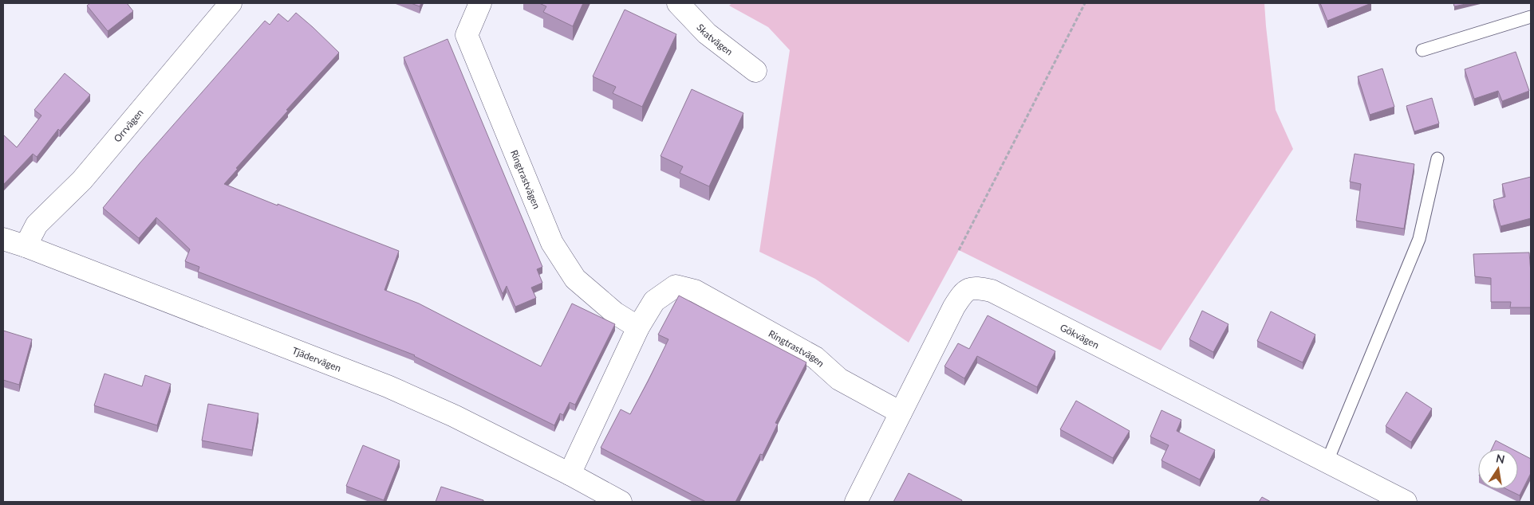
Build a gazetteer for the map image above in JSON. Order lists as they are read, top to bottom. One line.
{"streets":{"street":["Skatvägen","Orrvägen","Ringtrastvägen","Gökvägen","Tjädervägen"]},"crossings":[["Orrvägen","Tjädervägen"],["Ringtrastvägen","Gökvägen"],["Ringtrastvägen","Tjädervägen"]],"north":"top"}
